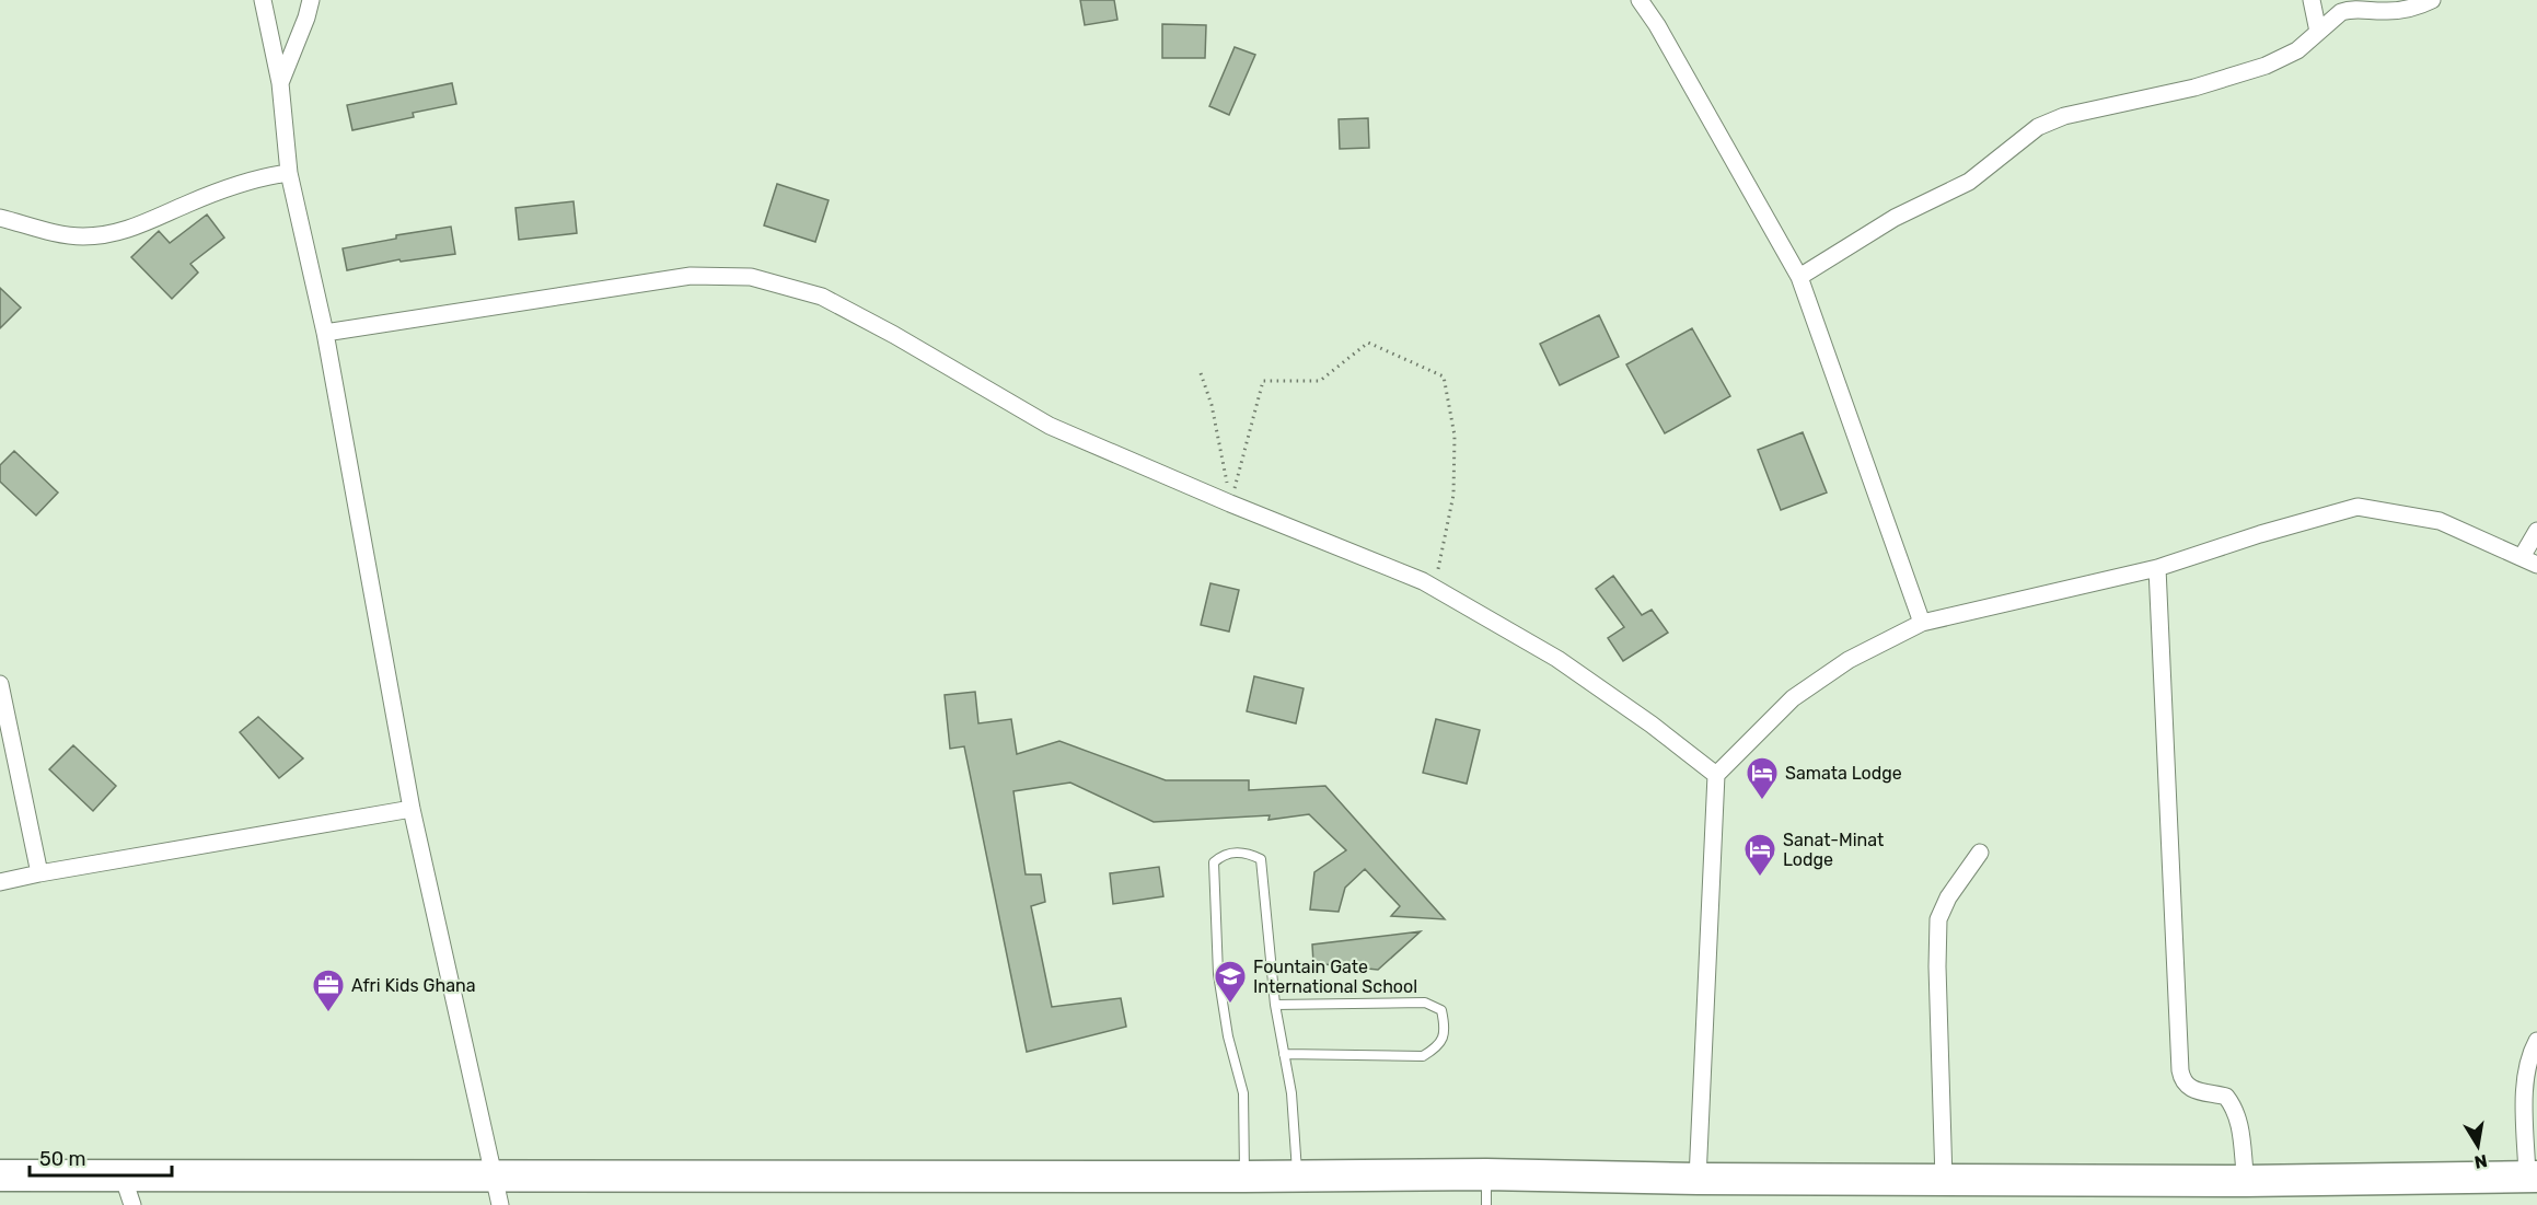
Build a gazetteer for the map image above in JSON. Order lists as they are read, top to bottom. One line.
{"places":{"hotel":["Samata Lodge","Sanat-Minat Lodge"],"school or university":["Fountain Gate International School"],"office":["Afri Kids Ghana"]},"scale_bar":"50 m","north":"bottom"}
